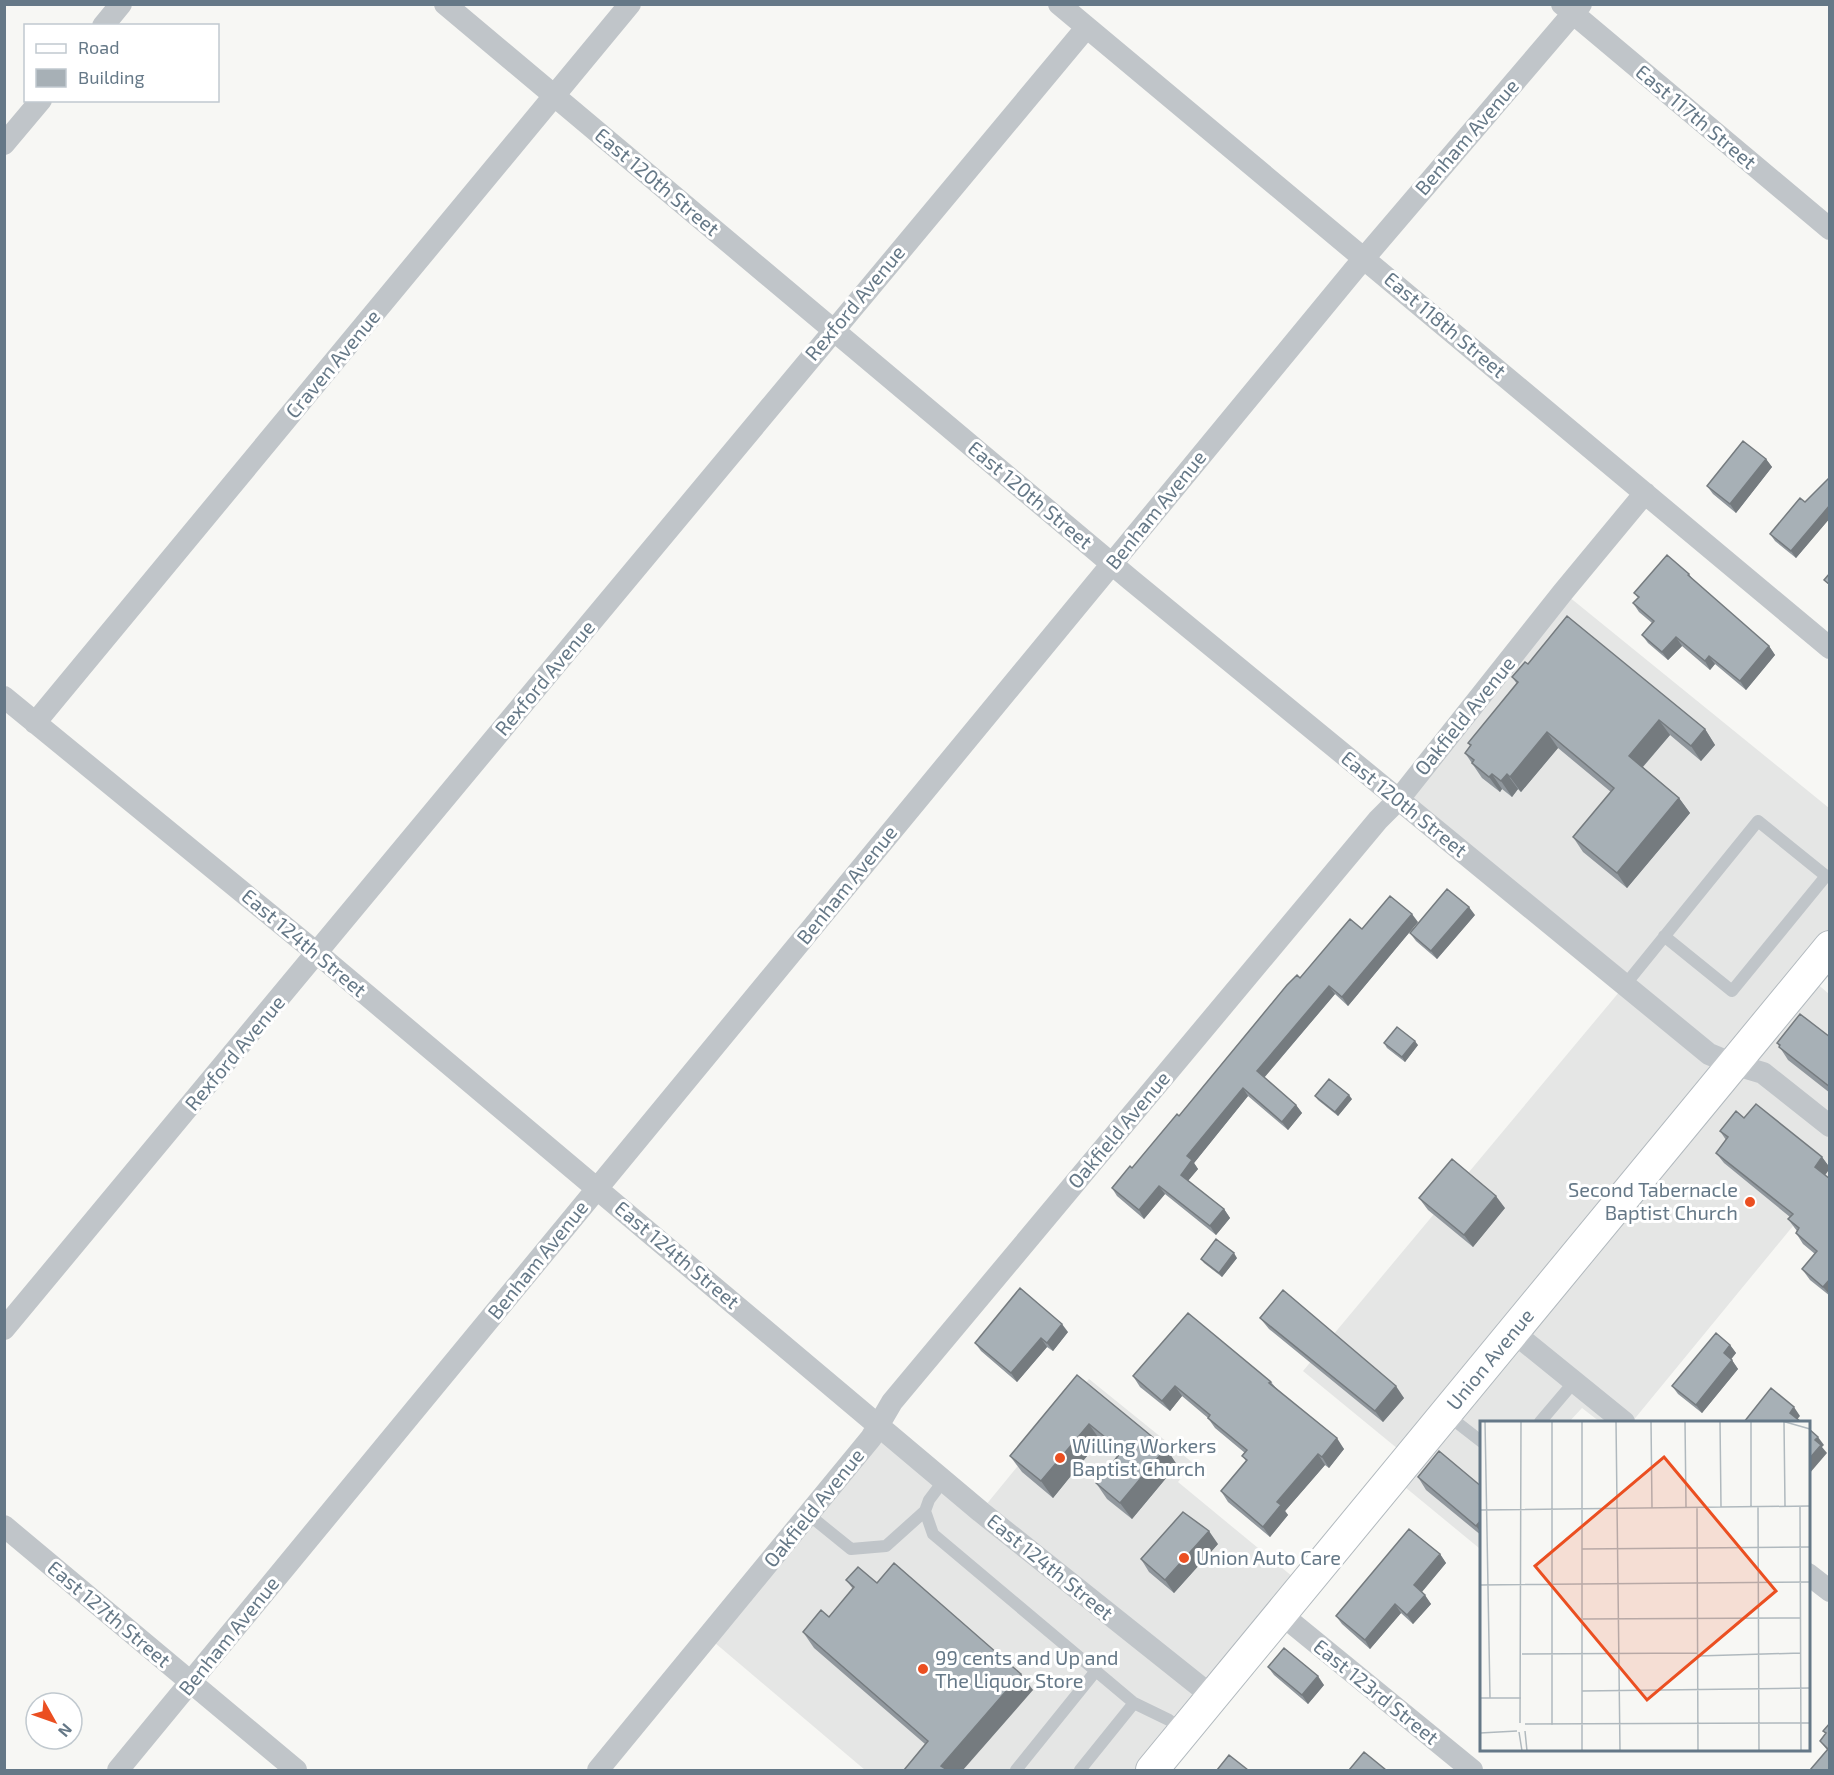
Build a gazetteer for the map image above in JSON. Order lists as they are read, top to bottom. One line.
{"streets":{"main road":["Union Avenue"],"street":["East 117th Street","Benham Avenue","East 120th Street","Rexford Avenue","East 118th Street","Craven Avenue","Oakfield Avenue","East 124th Street","East 127th Street","East 123rd Street"]},"crossings":[["East 117th Street","Benham Avenue"],["Benham Avenue","East 120th Street"],["Benham Avenue","East 118th Street"],["Benham Avenue","East 124th Street"],["Benham Avenue","East 127th Street"],["East 120th Street","Rexford Avenue"],["East 120th Street","Craven Avenue"],["East 120th Street","Oakfield Avenue"],["East 120th Street","Union Avenue"],["Rexford Avenue","East 118th Street"],["Rexford Avenue","East 124th Street"],["East 118th Street","Oakfield Avenue"],["Craven Avenue","East 124th Street"],["Oakfield Avenue","East 124th Street"],["East 124th Street","Union Avenue"],["Union Avenue","East 123rd Street"]],"places":["Second Tabernacle Baptist Church","Willing Workers Baptist Church","Union Auto Care","99 cents and Up and The Liquor Store"],"legend":["Road","Building"],"north":"bottom right"}
